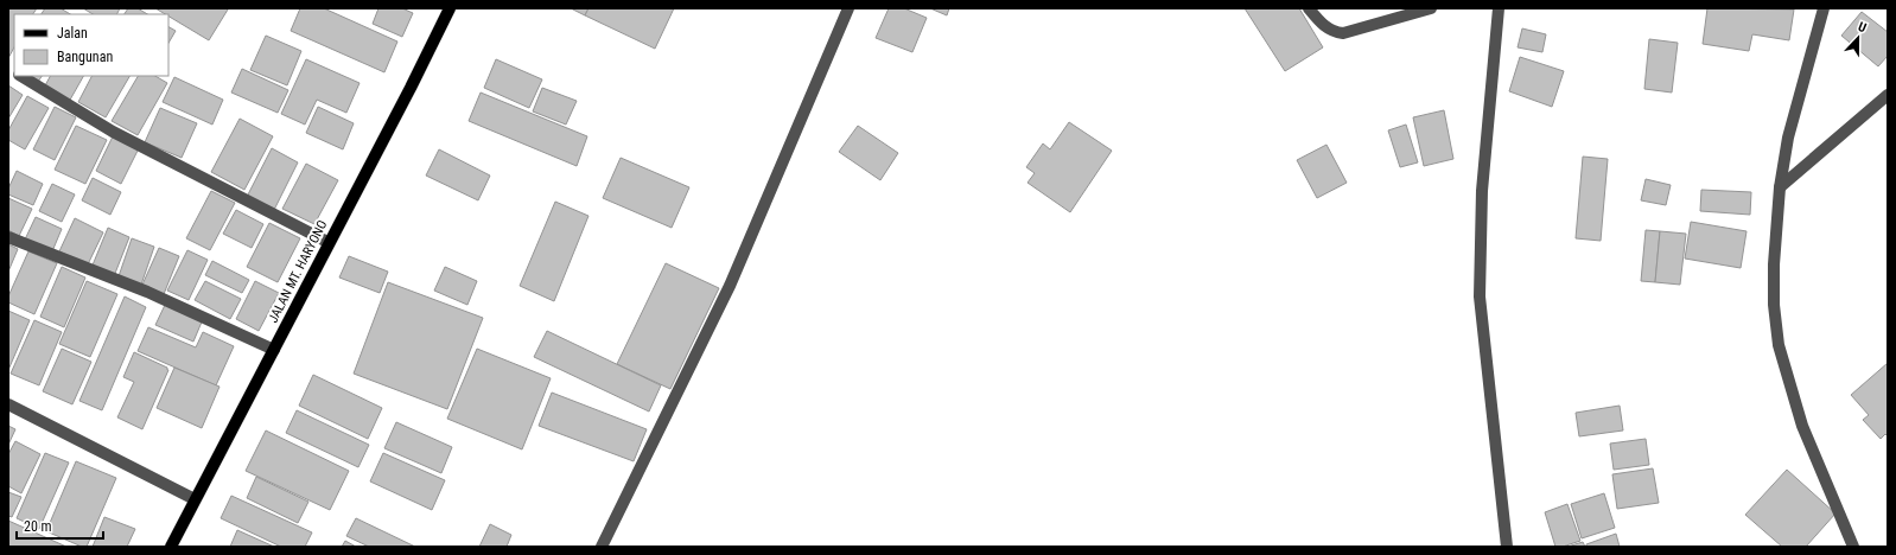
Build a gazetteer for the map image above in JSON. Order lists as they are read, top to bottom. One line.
{"streets":{"main road":["JALAN MT. HARYONO"]},"legend":["Jalan","Bangunan"],"scale_bar":"20 m","north":"top"}
